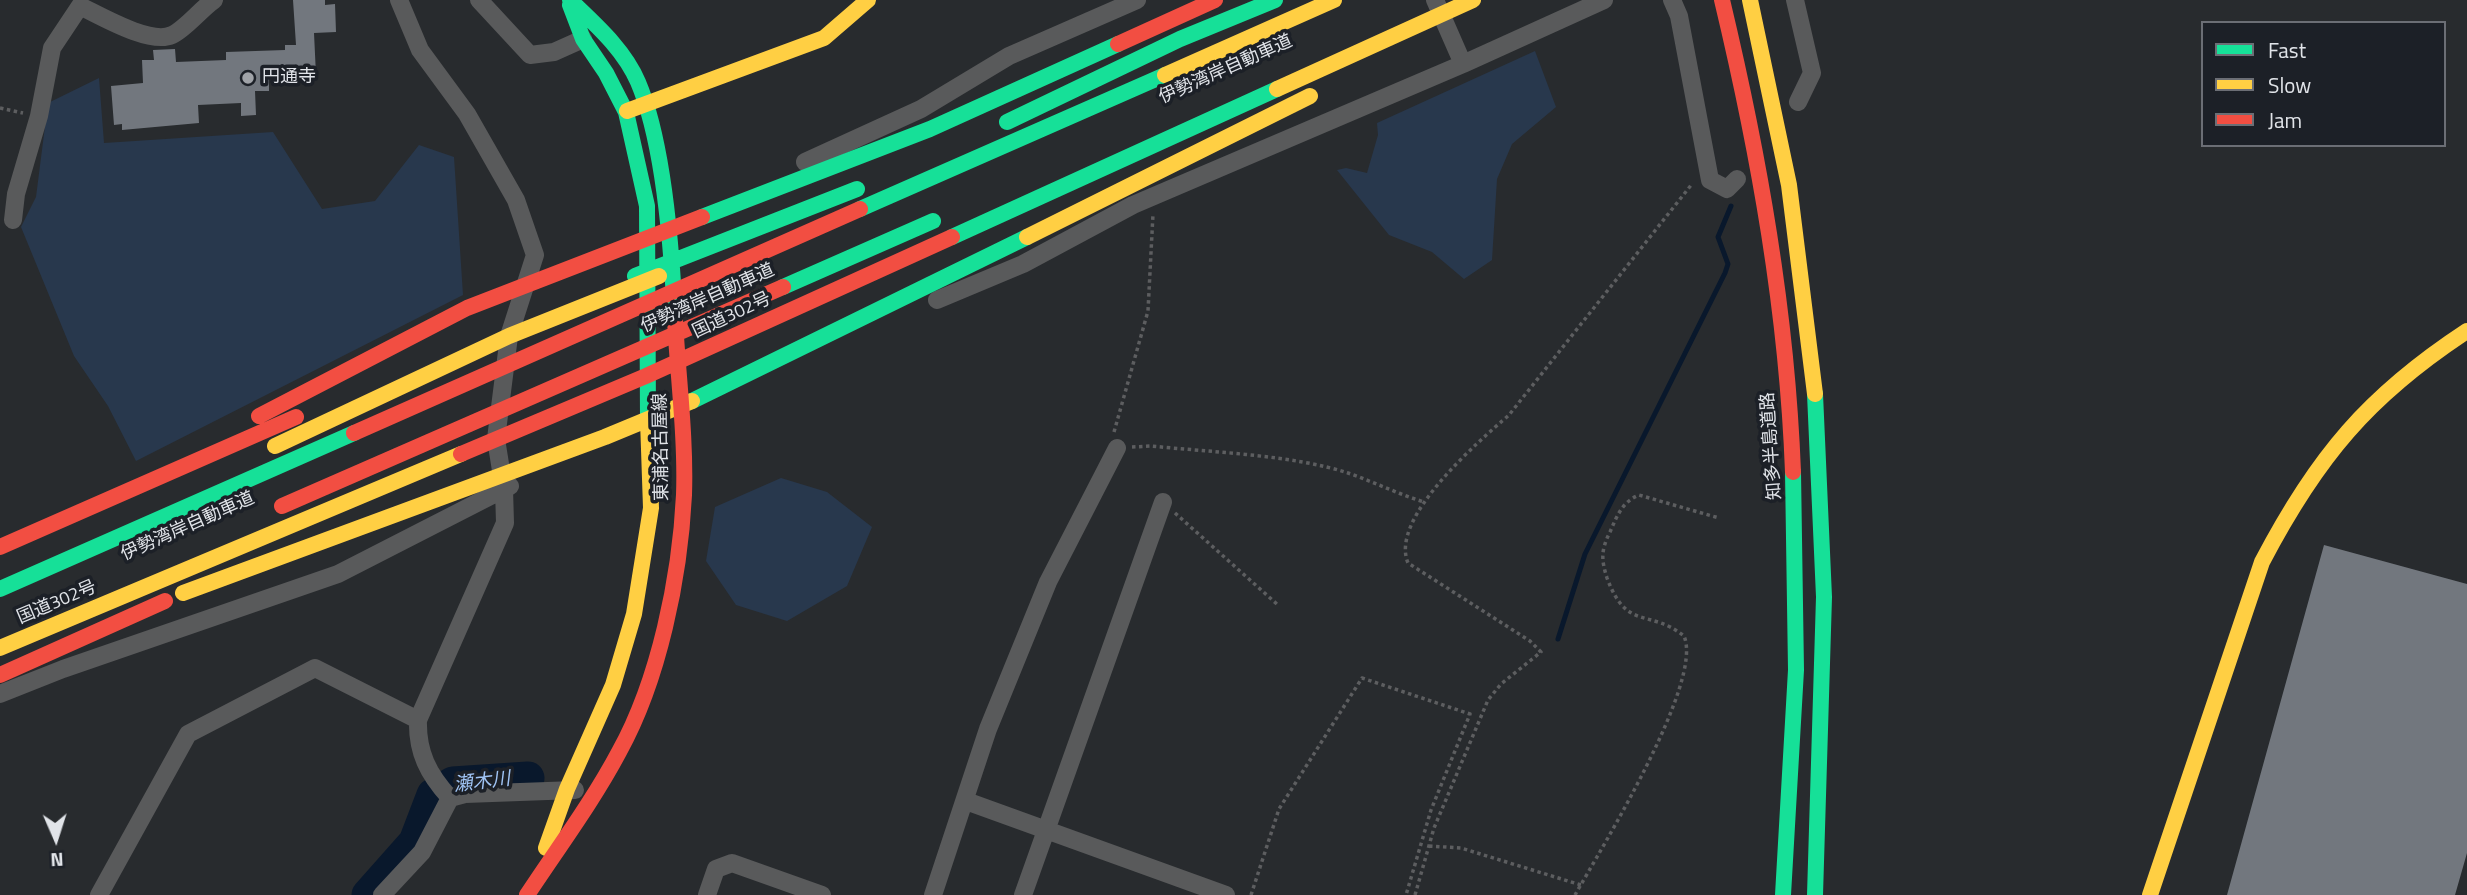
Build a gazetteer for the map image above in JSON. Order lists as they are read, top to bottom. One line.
{"streets":{"main road":["伊勢湾岸自動車道","国道302号","知多半島道路","東浦名古屋線"]},"crossings":[["国道302号","東浦名古屋線"]],"water":["瀬木川"],"places":["円通寺"],"legend":["Fast","Slow","Jam"],"north":"bottom"}
